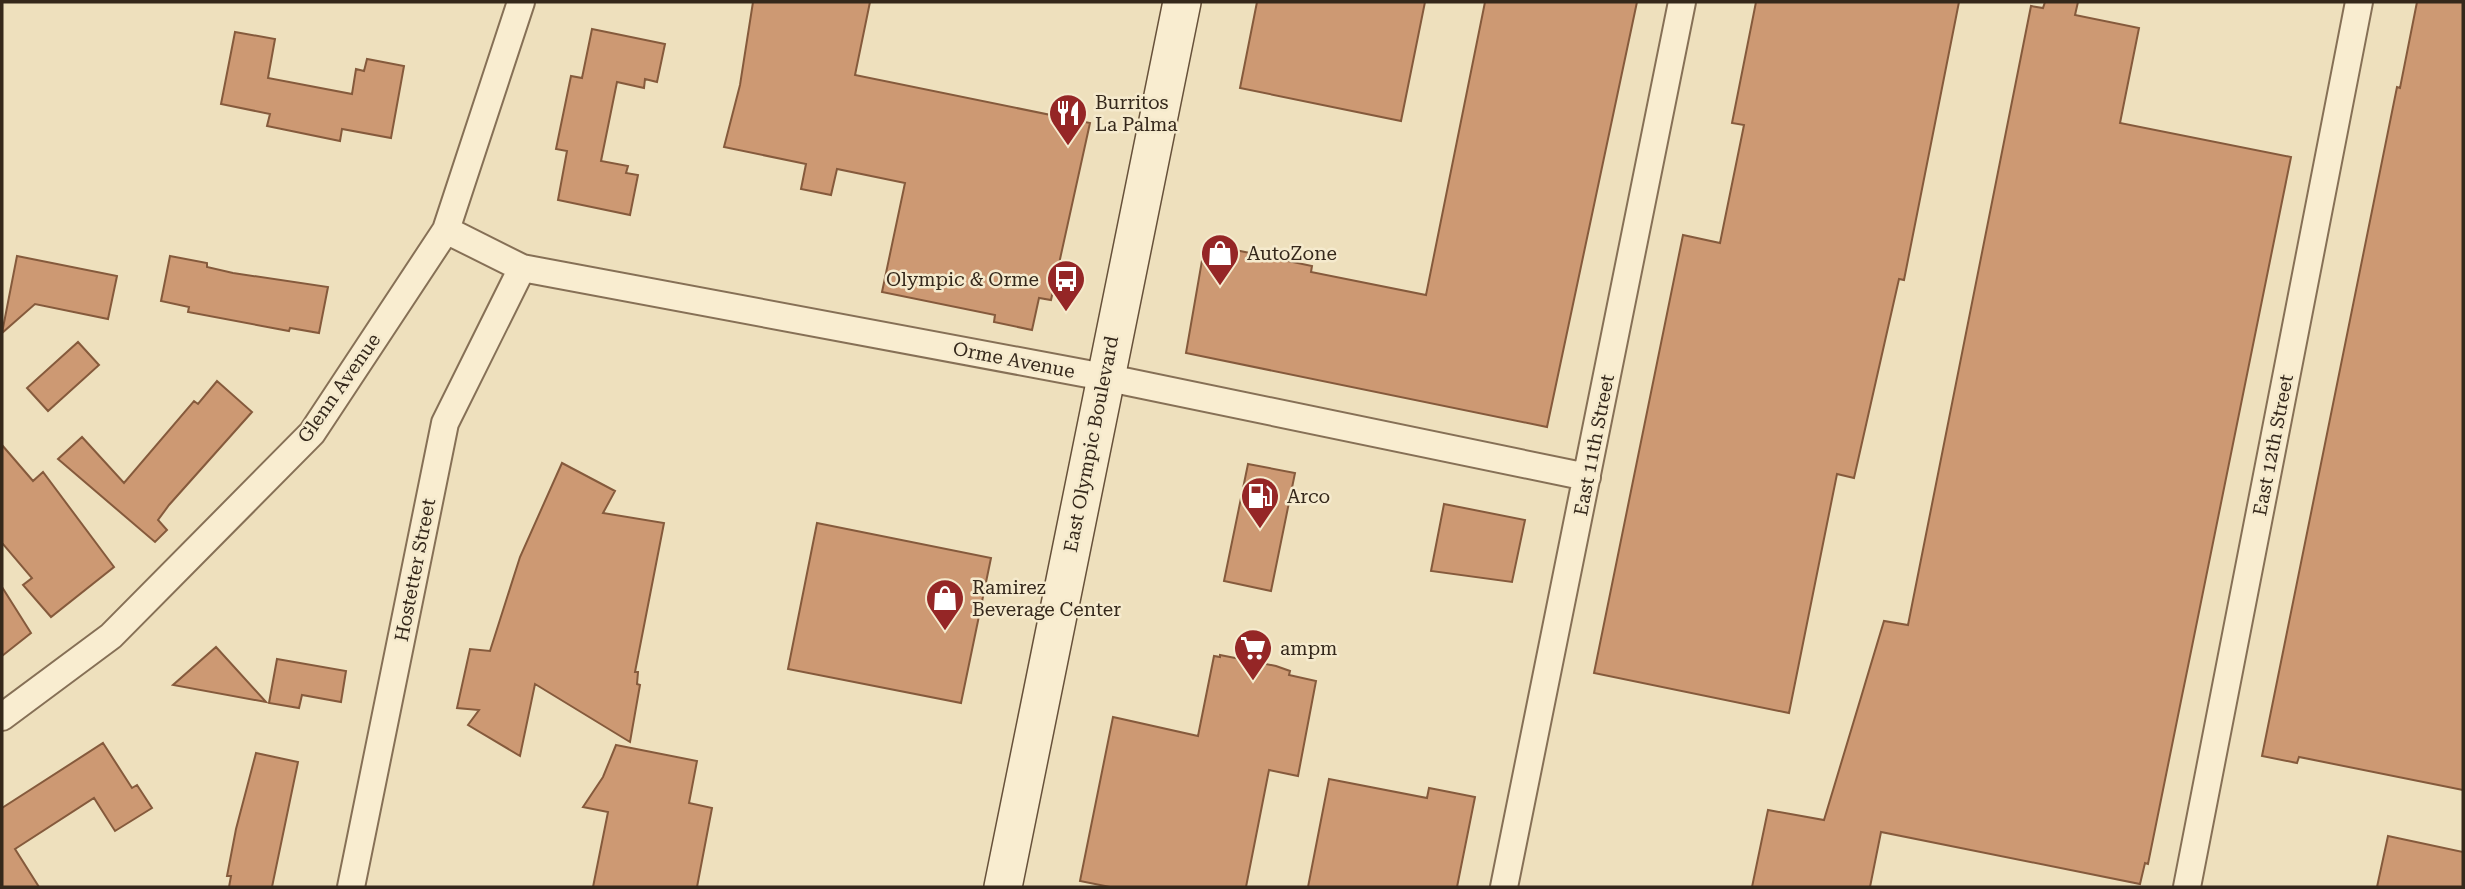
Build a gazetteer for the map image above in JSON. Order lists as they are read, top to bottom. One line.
{"streets":{"main road":["East Olympic Boulevard"],"street":["Orme Avenue","Glenn Avenue","East 11th Street","East 12th Street","Hostetter Street"]},"crossings":[["Orme Avenue","Glenn Avenue"],["Orme Avenue","East Olympic Boulevard"],["Orme Avenue","East 11th Street"],["Orme Avenue","Hostetter Street"]],"places":{"restaurant":["Burritos La Palma"],"shop":["AutoZone","Ramirez Beverage Center"],"bus stop":["Olympic & Orme"],"fuel station":["Arco"],"supermarket":["ampm"]}}
